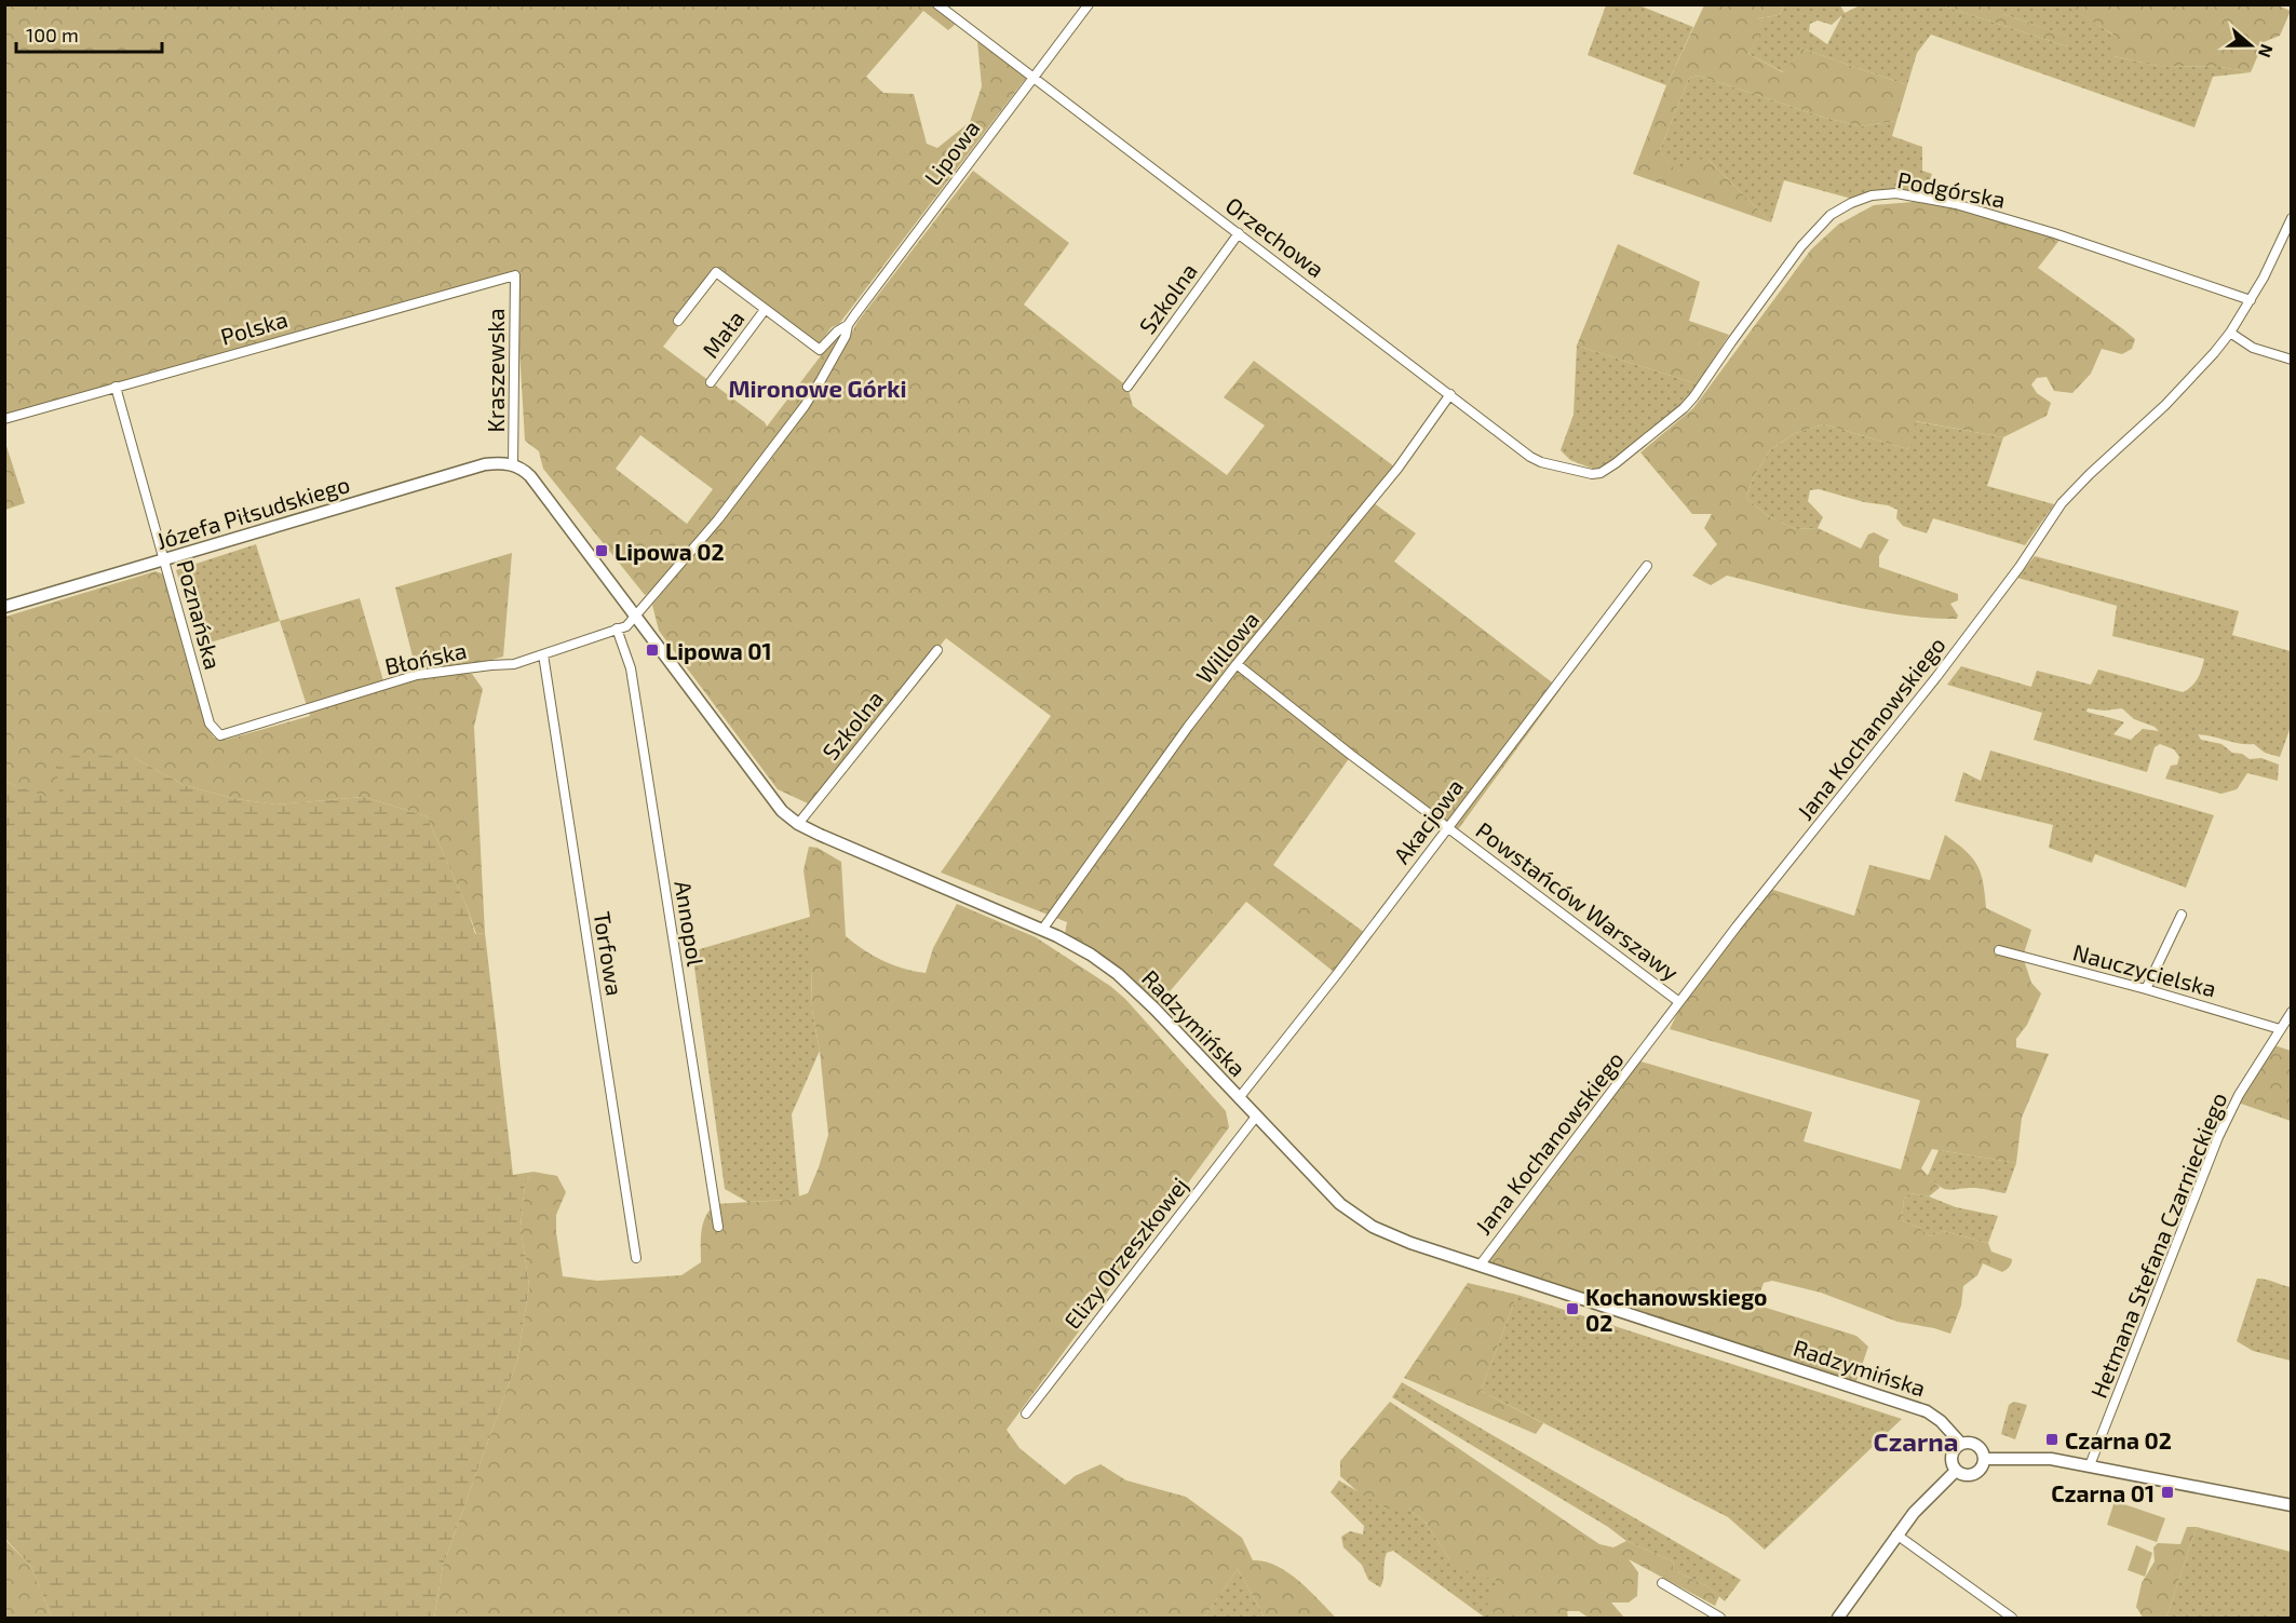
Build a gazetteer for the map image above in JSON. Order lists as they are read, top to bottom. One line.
{"streets":{"street":["Lipowa","Podgórska","Orzechowa","Szkolna","Polska","Mała","Kraszewska","Józefa Piłsudskiego","Poznańska","Willowa","Błońska","Jana Kochanowskiego","Akacjowa","Powstańców Warszawy","Annopol","Torfowa","Nauczycielska","Radzymińska","Hetmana Stefana Czarnieckiego","Elizy Orzeszkowej"]},"crossings":[["Lipowa","Orzechowa"],["Lipowa","Mała"],["Lipowa","Błońska"],["Lipowa","Radzymińska"],["Podgórska","Orzechowa"],["Podgórska","Jana Kochanowskiego"],["Orzechowa","Szkolna"],["Orzechowa","Willowa"],["Szkolna","Radzymińska"],["Polska","Kraszewska"],["Polska","Poznańska"],["Kraszewska","Józefa Piłsudskiego"],["Kraszewska","Radzymińska"],["Józefa Piłsudskiego","Poznańska"],["Józefa Piłsudskiego","Radzymińska"],["Poznańska","Błońska"],["Willowa","Powstańców Warszawy"],["Willowa","Radzymińska"],["Błońska","Annopol"],["Błońska","Torfowa"],["Błońska","Radzymińska"],["Jana Kochanowskiego","Powstańców Warszawy"],["Jana Kochanowskiego","Radzymińska"],["Akacjowa","Powstańców Warszawy"],["Akacjowa","Radzymińska"],["Nauczycielska","Hetmana Stefana Czarnieckiego"],["Radzymińska","Elizy Orzeszkowej"]],"districts":["Mironowe Górki","Czarna"],"places":{"transit":["Lipowa 02","Lipowa 01","Kochanowskiego 02","Czarna 02","Czarna 01"]},"scale_bar":"100 m","north":"right"}
